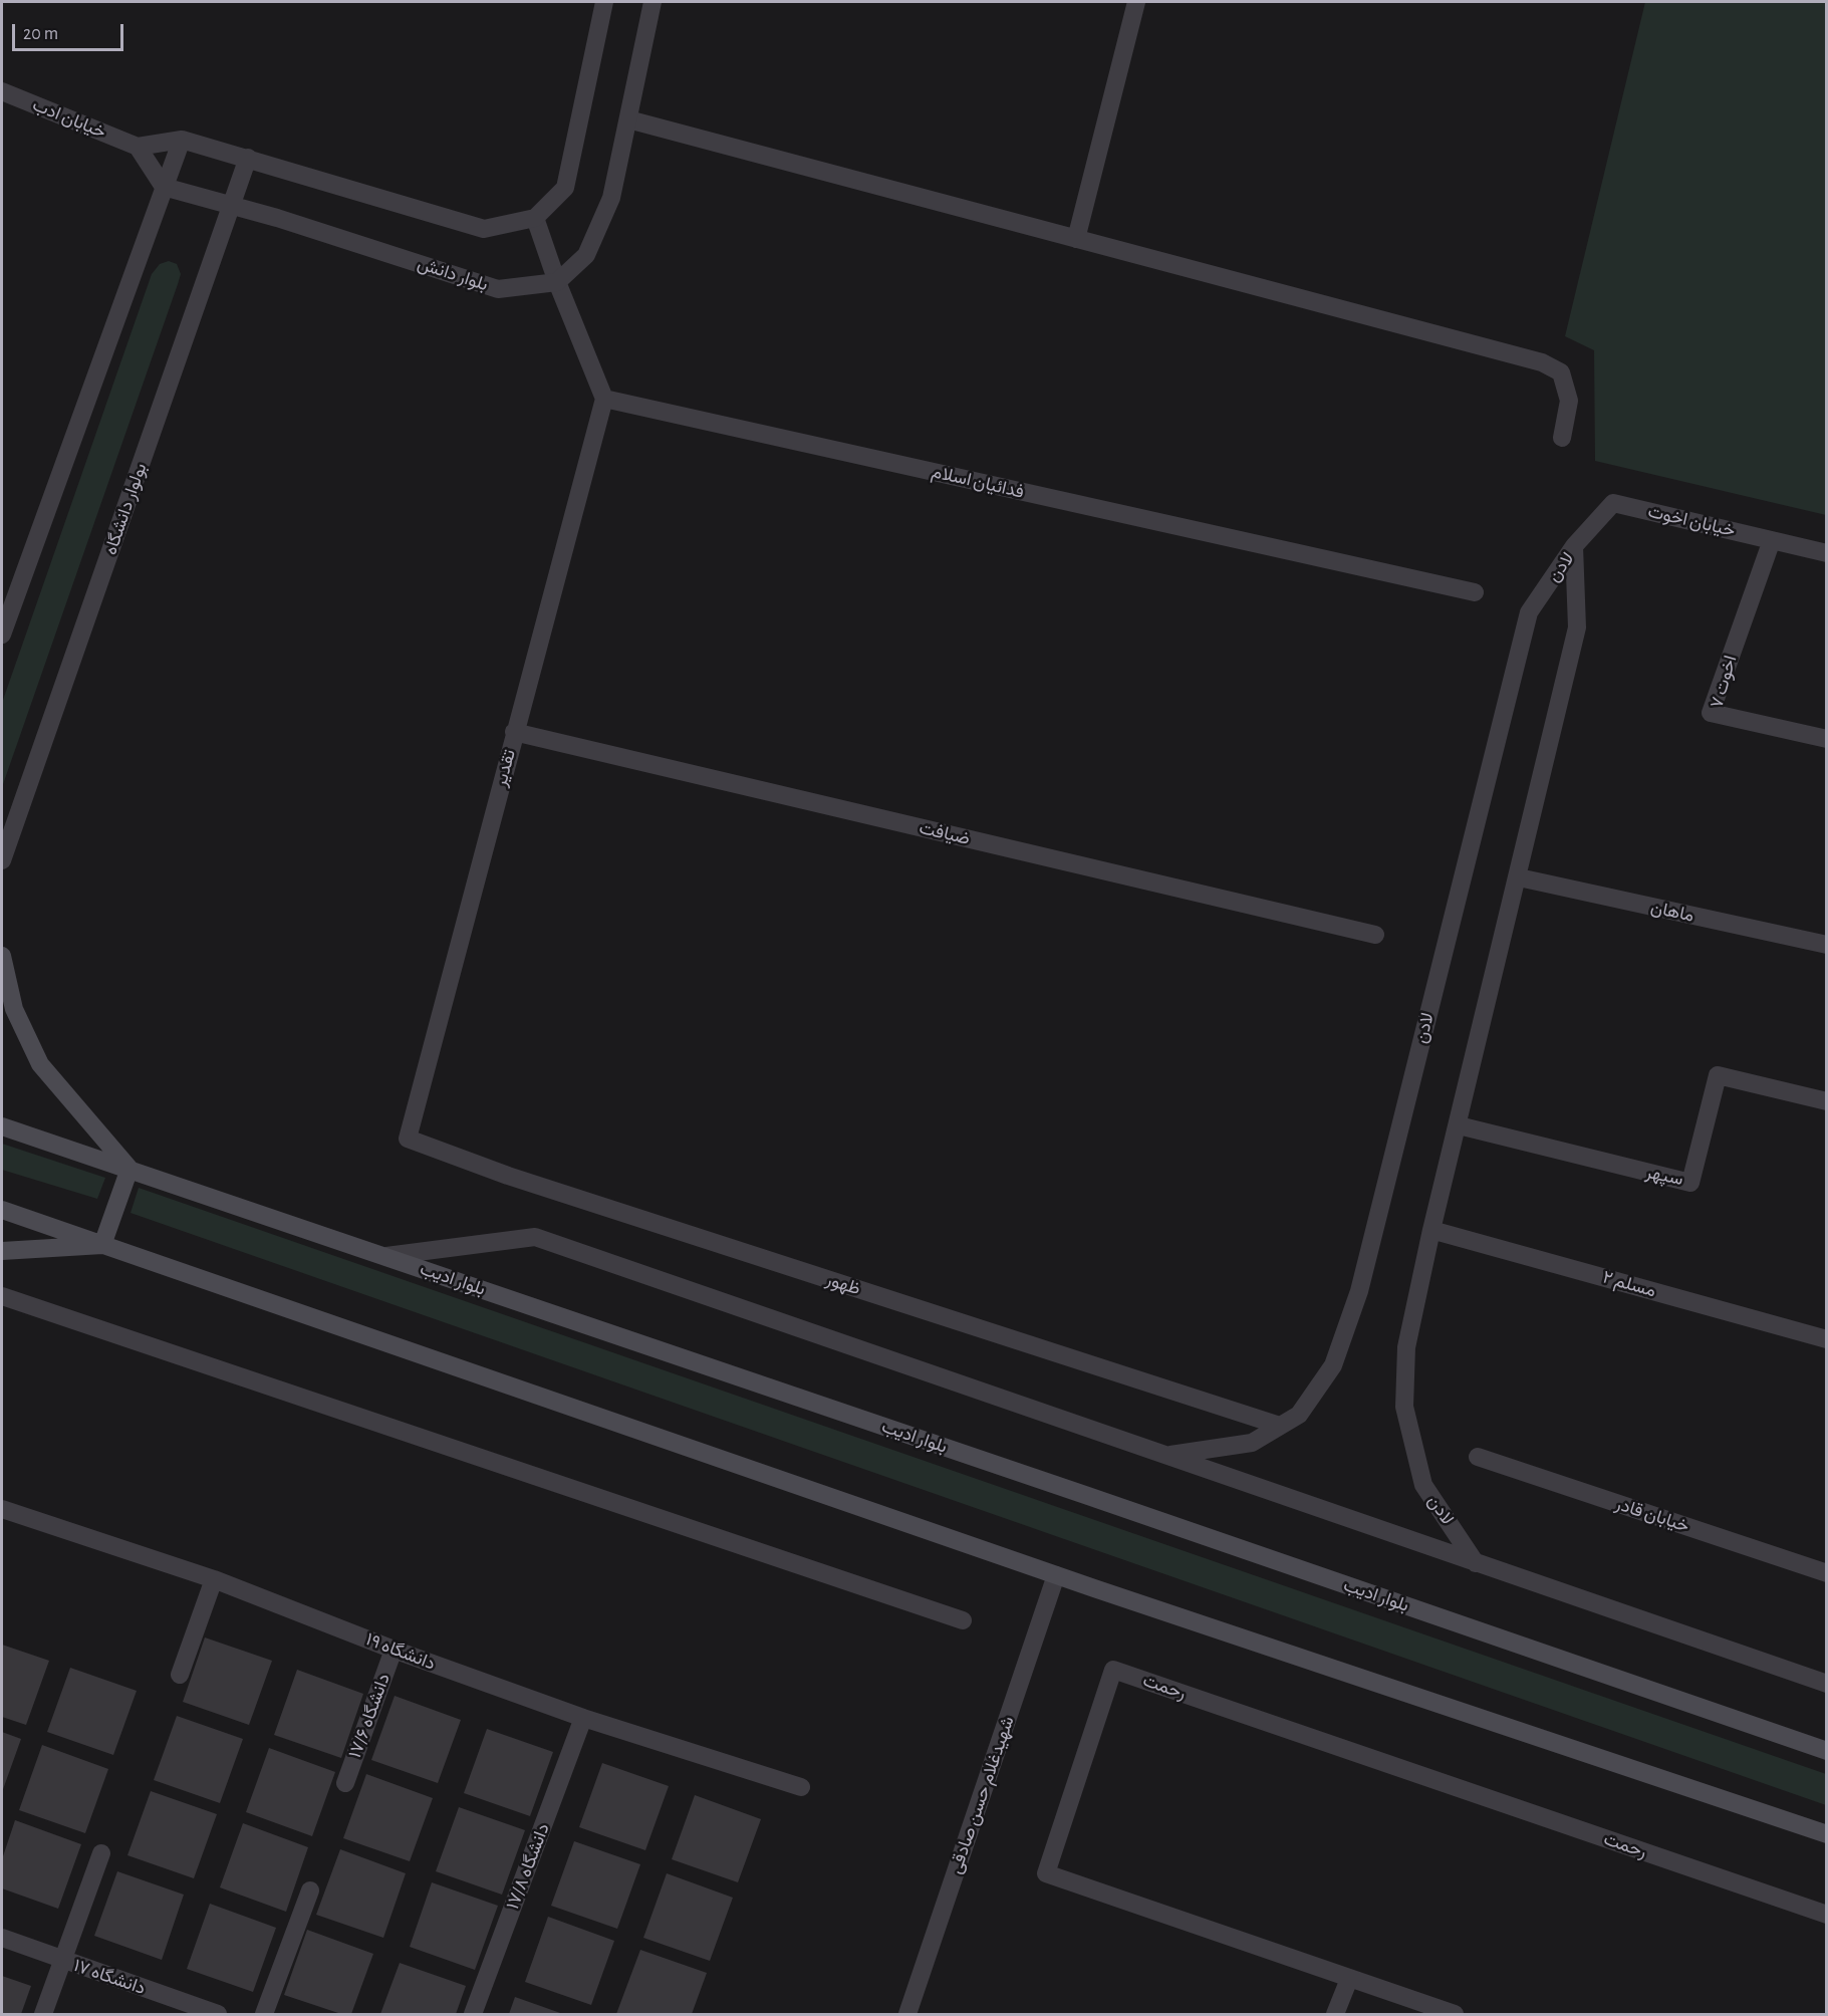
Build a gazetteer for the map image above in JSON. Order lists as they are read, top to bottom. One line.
{"streets":{"main road":["بلوار ادیب"],"street":["خیابان ادب","بلوار دانش","فدائیان اسلام","بولوار دانشگاه","خیابان اخوت","لادن","اخوت ۷","تقدیر","ضیافت","ماهان","سپهر","ظهور","مسلم ۲","خیابان قادر","دانشگاه ۱۹","رحمت","دانشگاه ۱۷/۶","شهیدغلام حسن صادقی","دانشگاه ۱۷/۸","دانشگاه ۱۷"]},"crossings":[["بلوار دانش","بولوار دانشگاه"],["فدائیان اسلام","تقدیر"],["خیابان اخوت","لادن"],["خیابان اخوت","اخوت ۷"],["لادن","ماهان"],["لادن","سپهر"],["لادن","ظهور"],["لادن","مسلم ۲"],["تقدیر","ضیافت"],["تقدیر","ظهور"],["دانشگاه ۱۹","دانشگاه ۱۷/۶"],["دانشگاه ۱۹","دانشگاه ۱۷/۸"]],"scale_bar":"20 m"}
